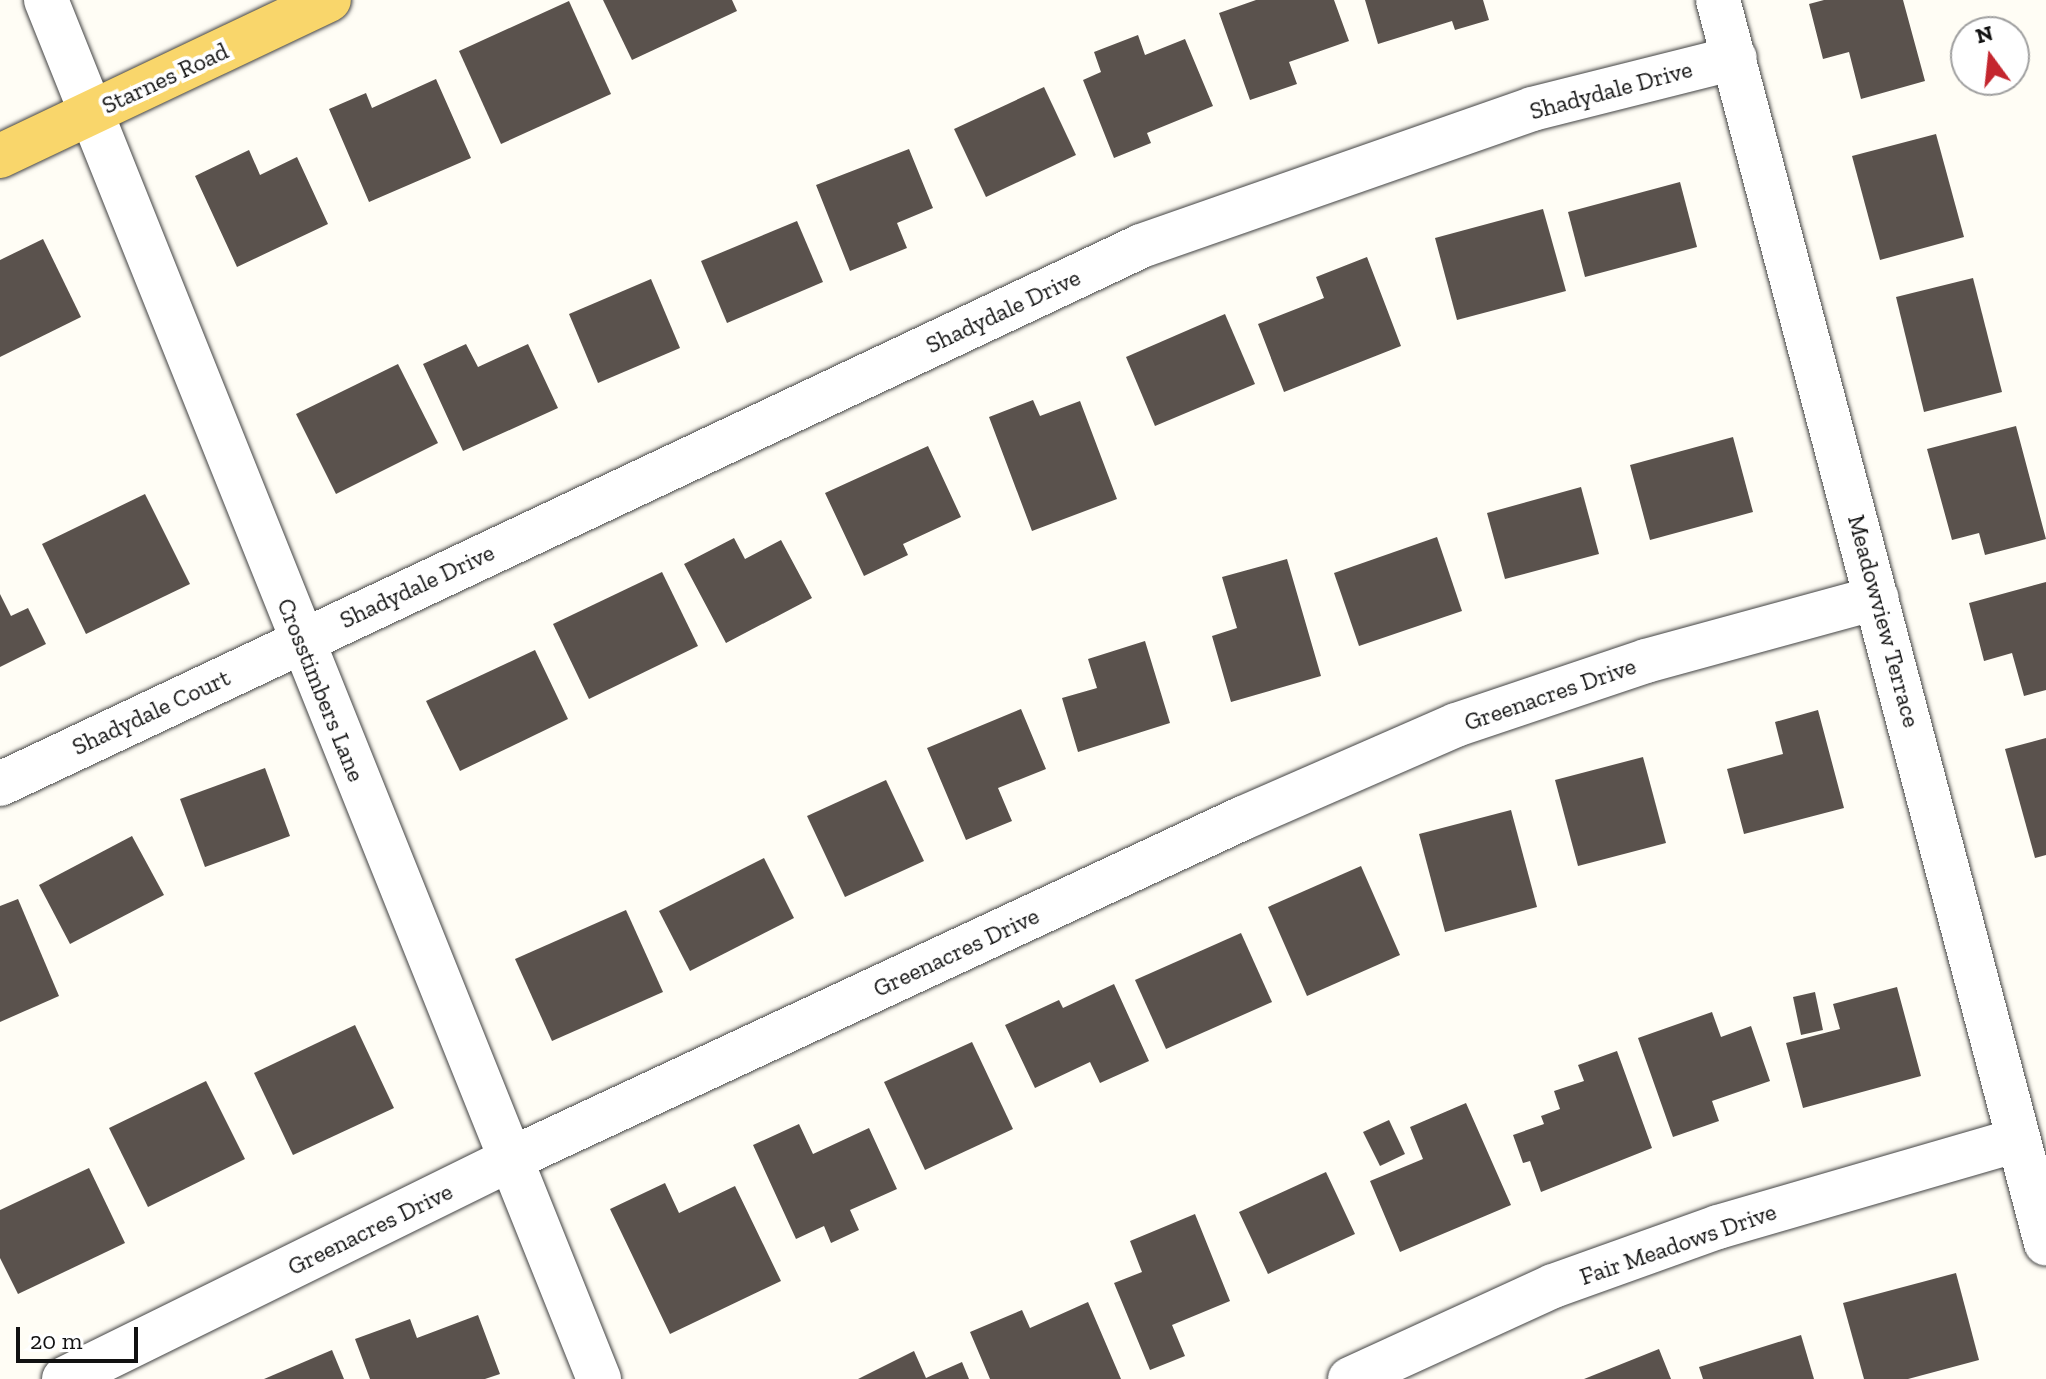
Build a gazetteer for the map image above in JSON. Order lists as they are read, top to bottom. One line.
{"streets":{"main road":["Starnes Road"],"street":["Shadydale Drive","Meadowview Terrace","Crosstimbers Lane","Greenacres Drive","Shadydale Court","Fair Meadows Drive"]},"crossings":[["Starnes Road","Crosstimbers Lane"],["Shadydale Drive","Meadowview Terrace"],["Shadydale Drive","Crosstimbers Lane"],["Shadydale Drive","Shadydale Court"],["Meadowview Terrace","Greenacres Drive"],["Meadowview Terrace","Fair Meadows Drive"],["Crosstimbers Lane","Greenacres Drive"],["Crosstimbers Lane","Shadydale Court"]],"scale_bar":"20 m","north":"top"}
